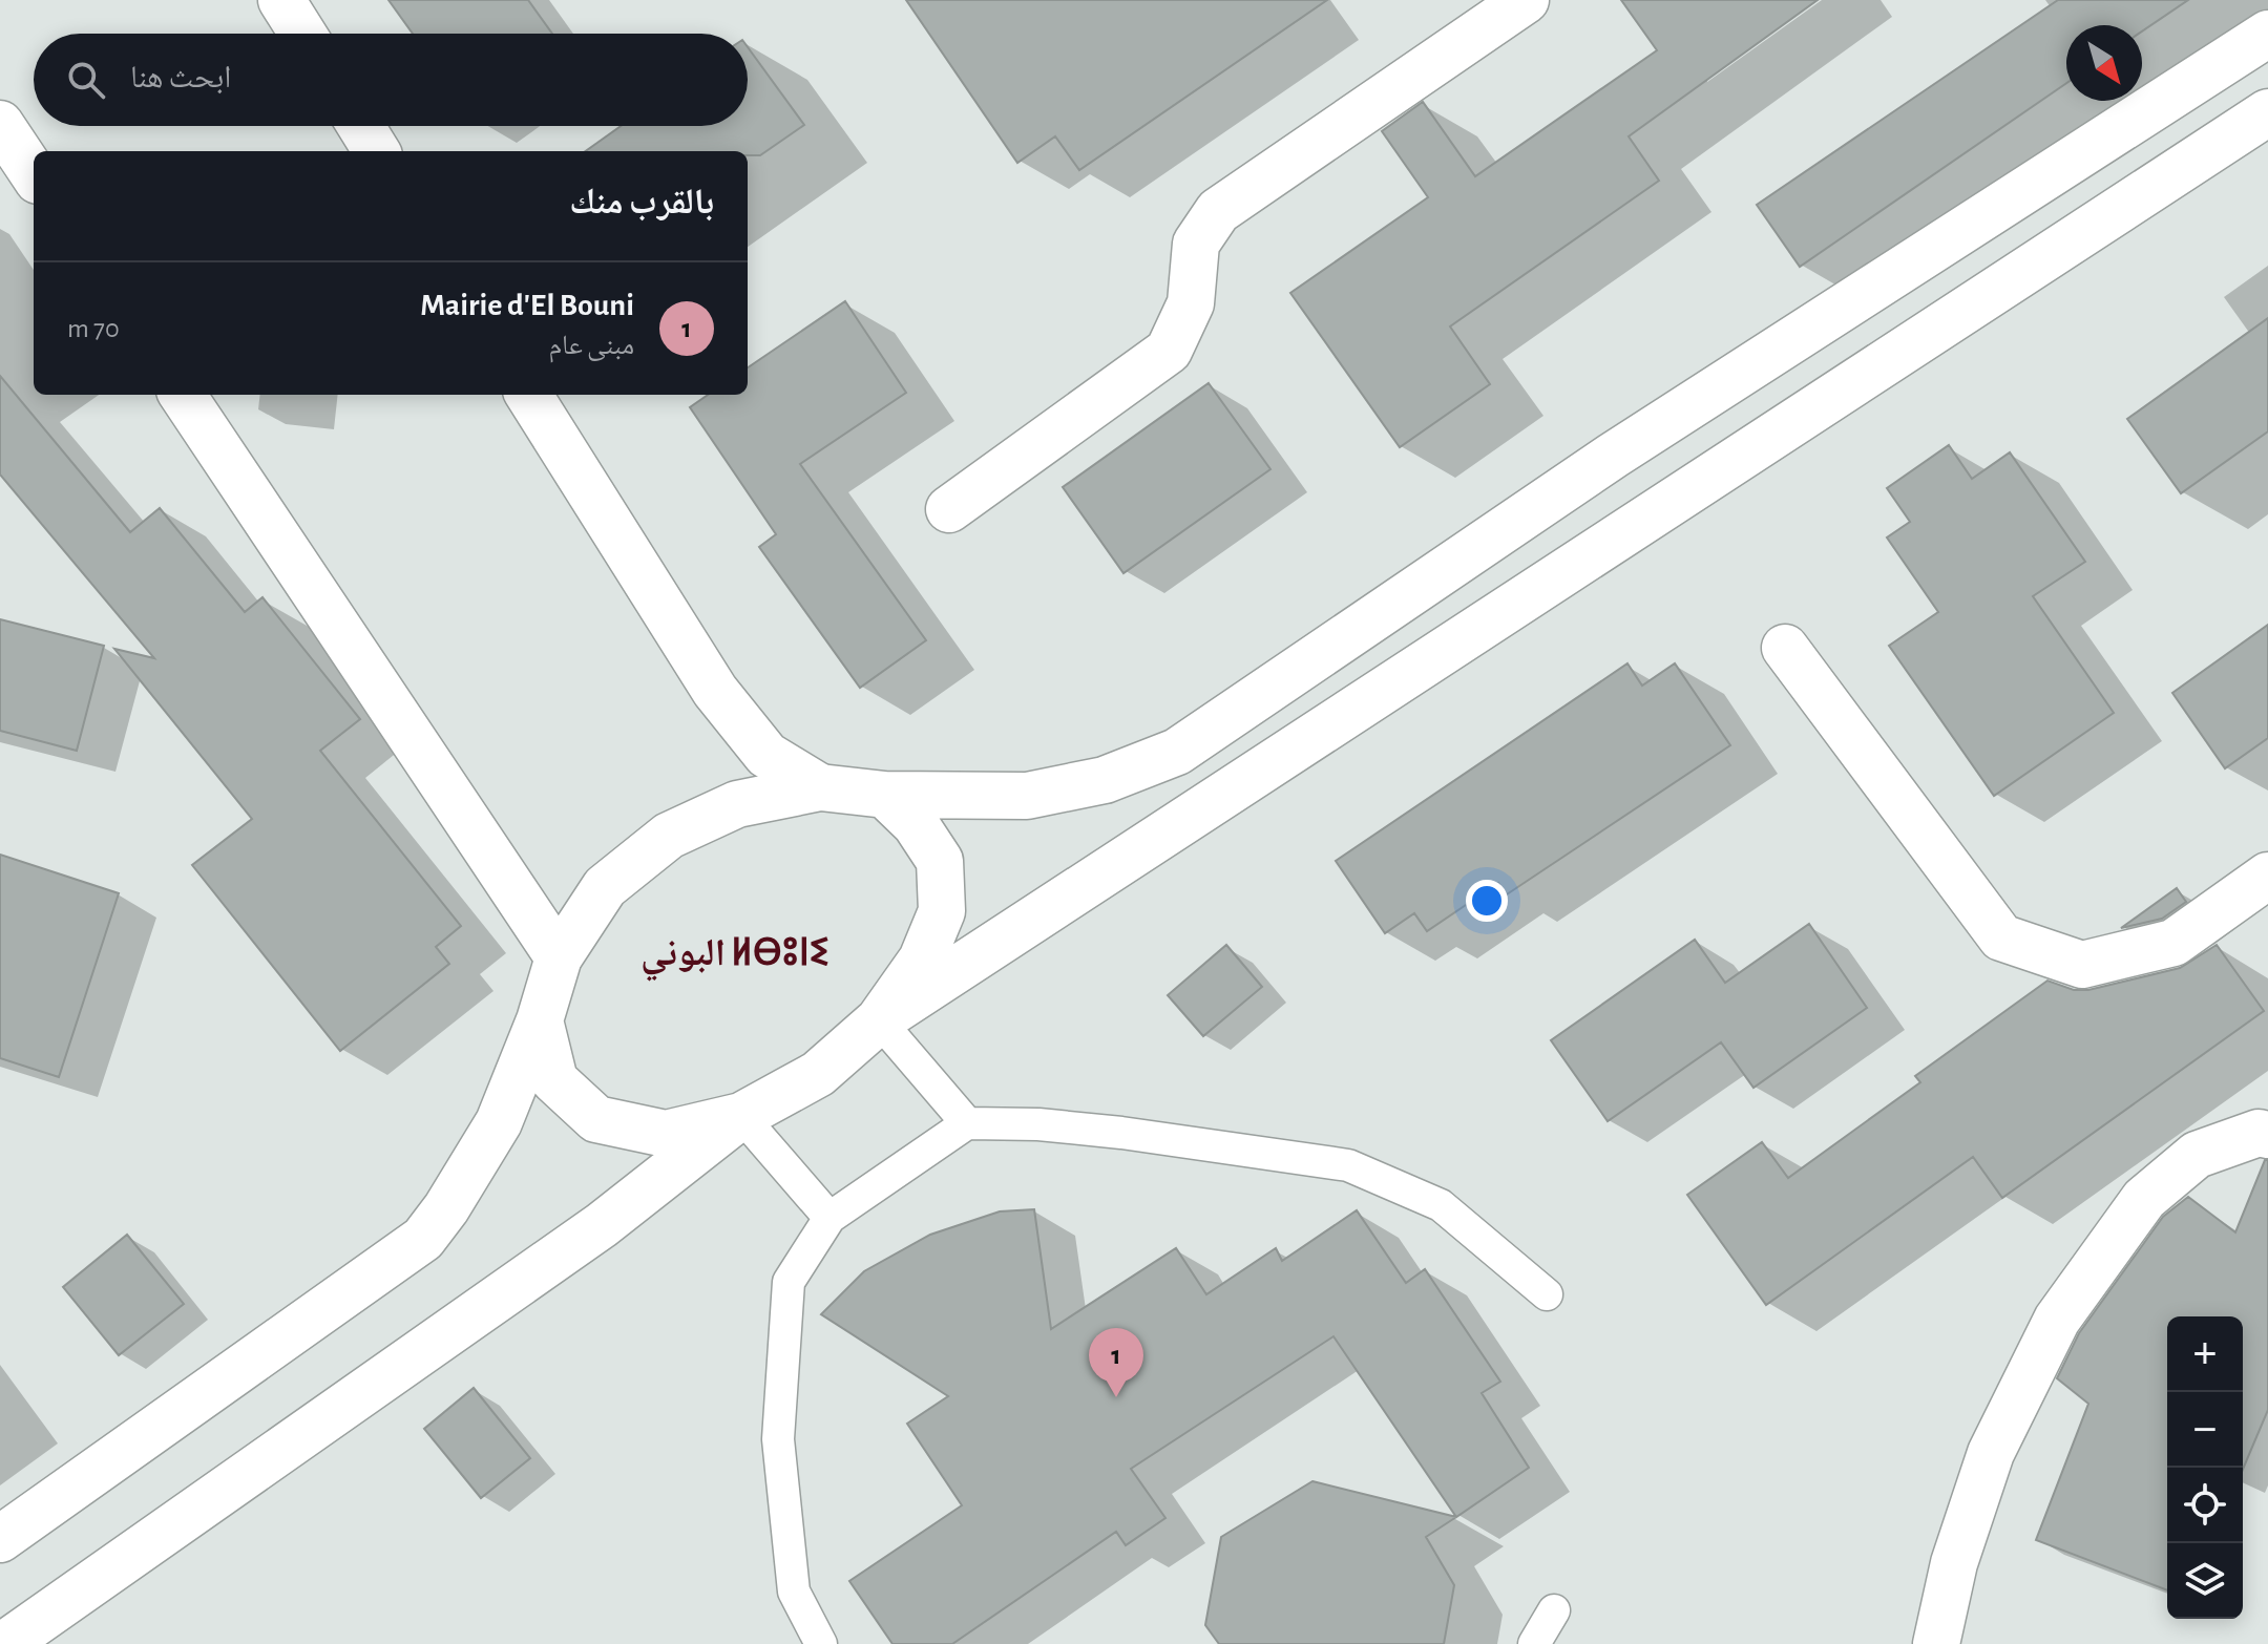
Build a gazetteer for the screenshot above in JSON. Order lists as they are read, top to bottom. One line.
{"districts":["البوني ⵍⴱⵓⵏⵉ"],"north":"bottom right","page":{"search":"ابحث هنا","heading":"بالقرب منك","list":[{"mark":"1","name":"Mairie d'El Bouni","note":"مبنى عام","value":"70 m"}],"map_buttons":["+","−"],"pins":"1"}}
